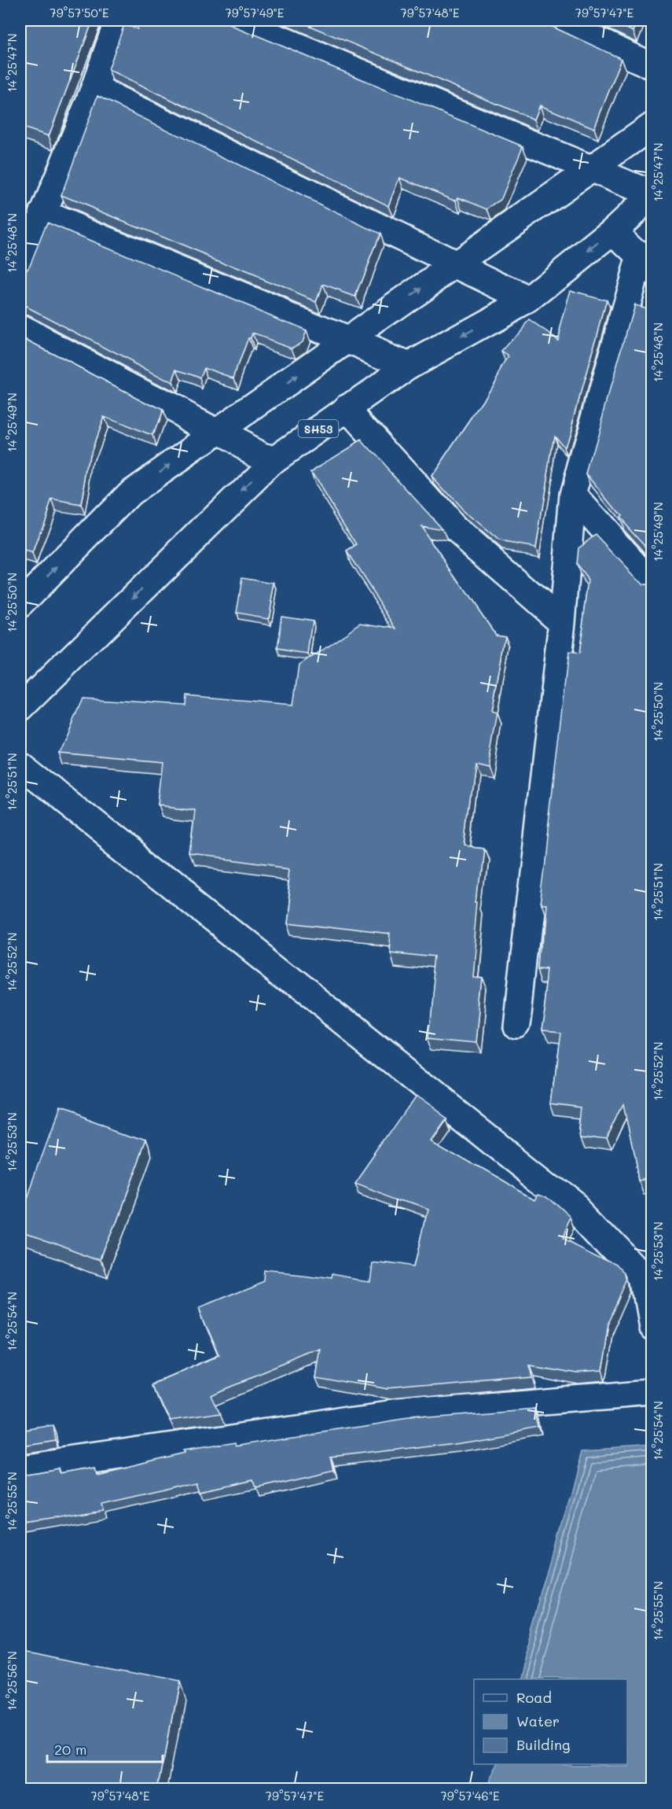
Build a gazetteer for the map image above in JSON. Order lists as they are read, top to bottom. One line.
{"streets":{"street":["SH53"]},"legend":["Road","Water","Building"],"scale_bar":"20 m","coordinates":["79°57'50\"E","79°57'49\"E","79°57'48\"E","79°57'47\"E","14°25'47\"N","14°25'48\"N","14°25'49\"N","14°25'50\"N","14°25'51\"N","14°25'52\"N","14°25'53\"N","14°25'54\"N","14°25'55\"N","14°25'56\"N","79°57'46\"E"]}
